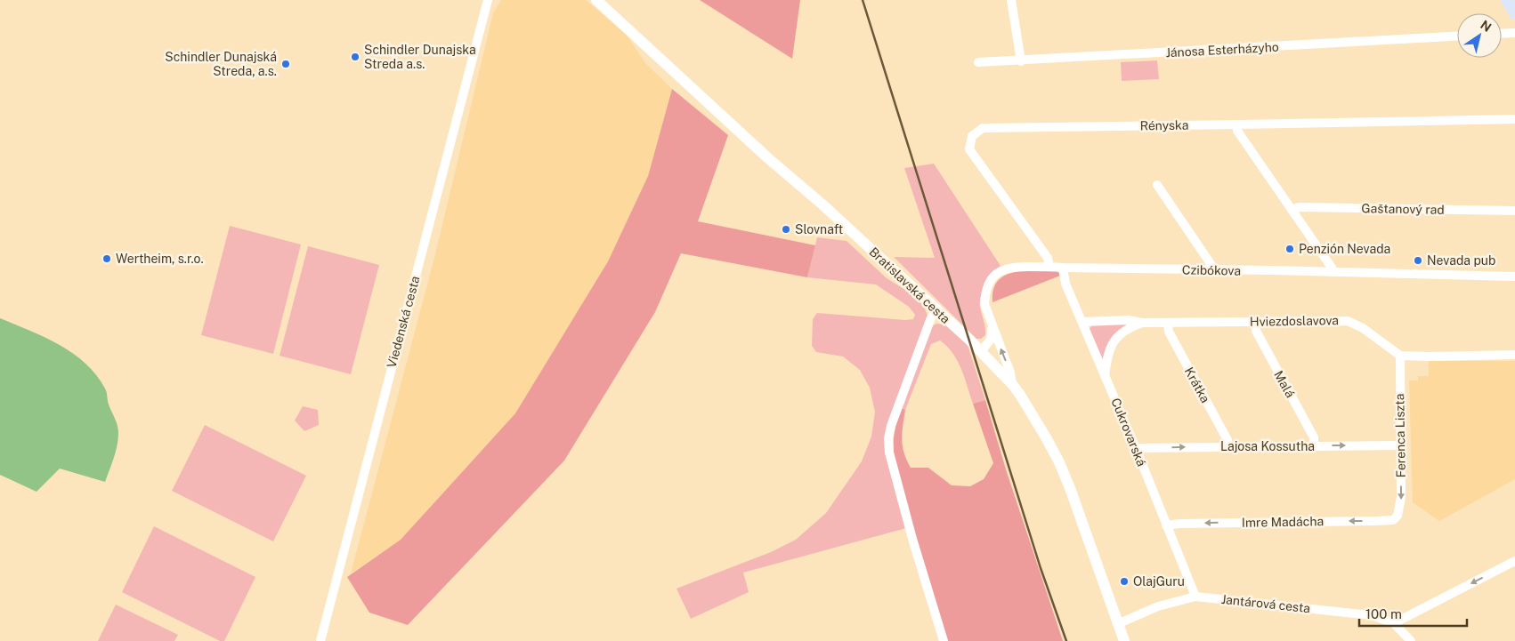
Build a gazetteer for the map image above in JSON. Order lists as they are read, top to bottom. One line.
{"streets":{"street":["Jánosa Esterházyho","Rényska","Gaštanový rad","Czibókova","Bratislavská cesta","Hviezdoslavova","Viedenská cesta","Malá","Krátka","Cukrovarská","Ferenca Liszta","Lajosa Kossutha","Imre Madácha","Jantárová cesta"]},"crossings":[["Rényska","Czibókova"],["Czibókova","Bratislavská cesta"],["Czibókova","Cukrovarská"],["Bratislavská cesta","Jantárová cesta"],["Hviezdoslavova","Malá"],["Hviezdoslavova","Krátka"],["Hviezdoslavova","Cukrovarská"],["Hviezdoslavova","Ferenca Liszta"],["Malá","Lajosa Kossutha"],["Krátka","Lajosa Kossutha"],["Cukrovarská","Lajosa Kossutha"],["Cukrovarská","Imre Madácha"],["Cukrovarská","Jantárová cesta"],["Ferenca Liszta","Lajosa Kossutha"],["Ferenca Liszta","Imre Madácha"]],"one_way":["Ferenca Liszta","Lajosa Kossutha","Imre Madácha"],"places":["Schindler Dunajska Streda a.s.","Schindler Dunajská Streda, a.s.","Slovnaft","Penzión Nevada","Wertheim, s.r.o.","Nevada pub","OlajGuru"],"scale_bar":"100 m","north":"top right"}
